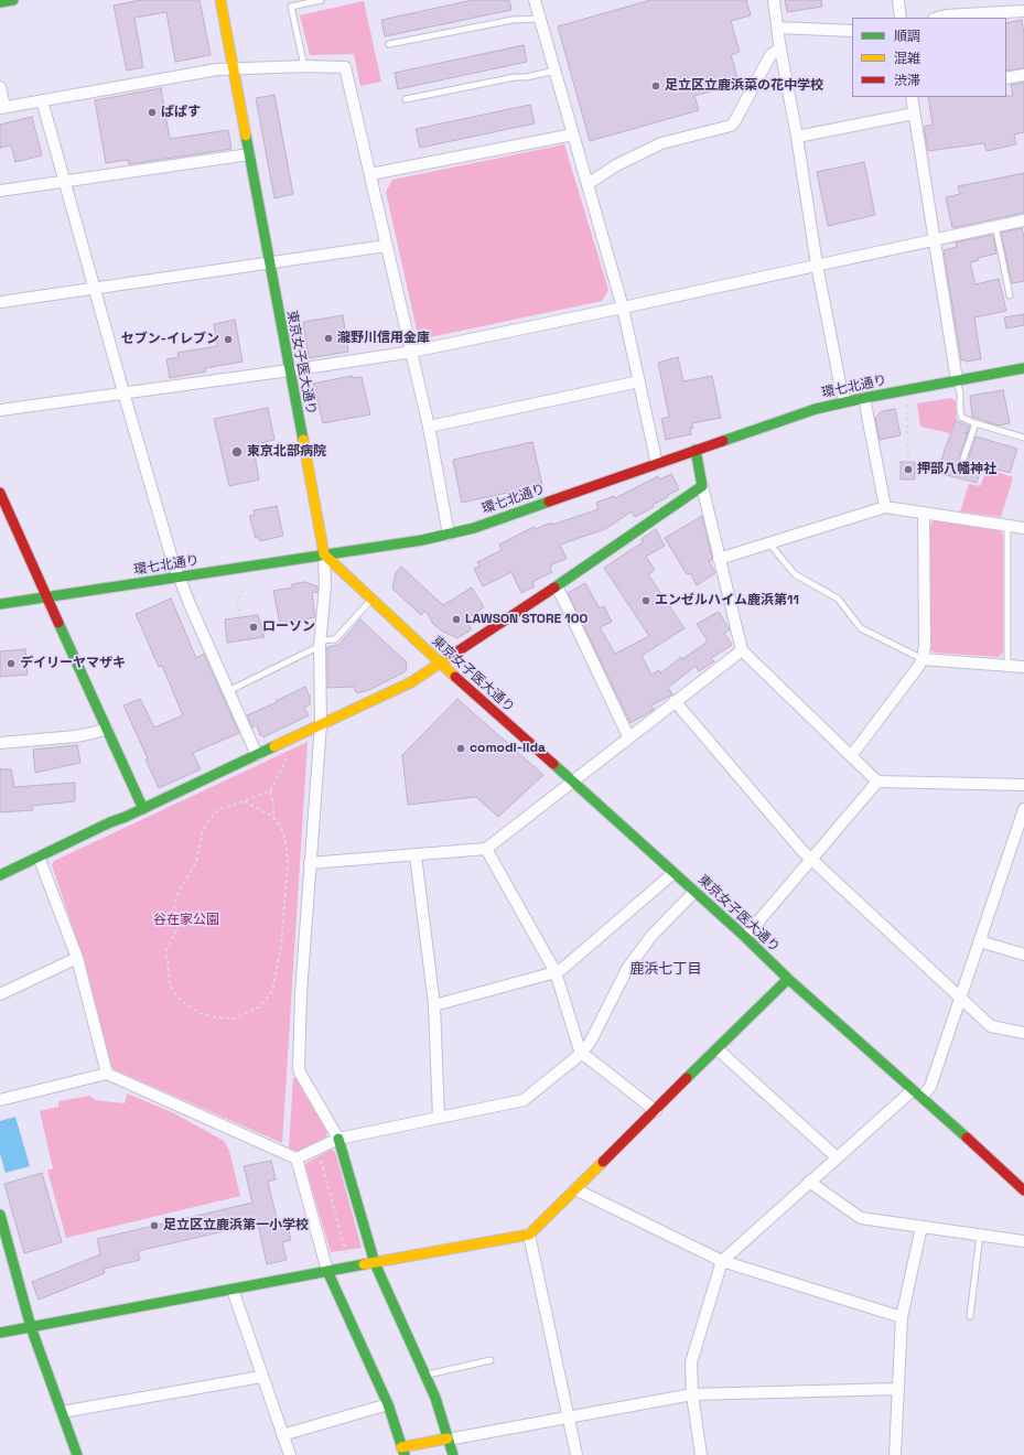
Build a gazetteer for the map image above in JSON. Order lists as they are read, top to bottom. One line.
{"streets":{"street":["東京女子医大通り","環七北通り"]},"crossings":[["東京女子医大通り","環七北通り"]],"districts":["鹿浜七丁目"],"parks":["谷在家公園"],"places":["足立区立鹿浜菜の花中学校","ぱぱす","瀧野川信用金庫","セブン-イレブン","東京北部病院","押部八幡神社","エンゼルハイム鹿浜第11","LAWSON STORE 100","ローソン","デイリーヤマザキ","comodi-iida","足立区立鹿浜第一小学校"],"legend":["順調","混雑","渋滞"]}
